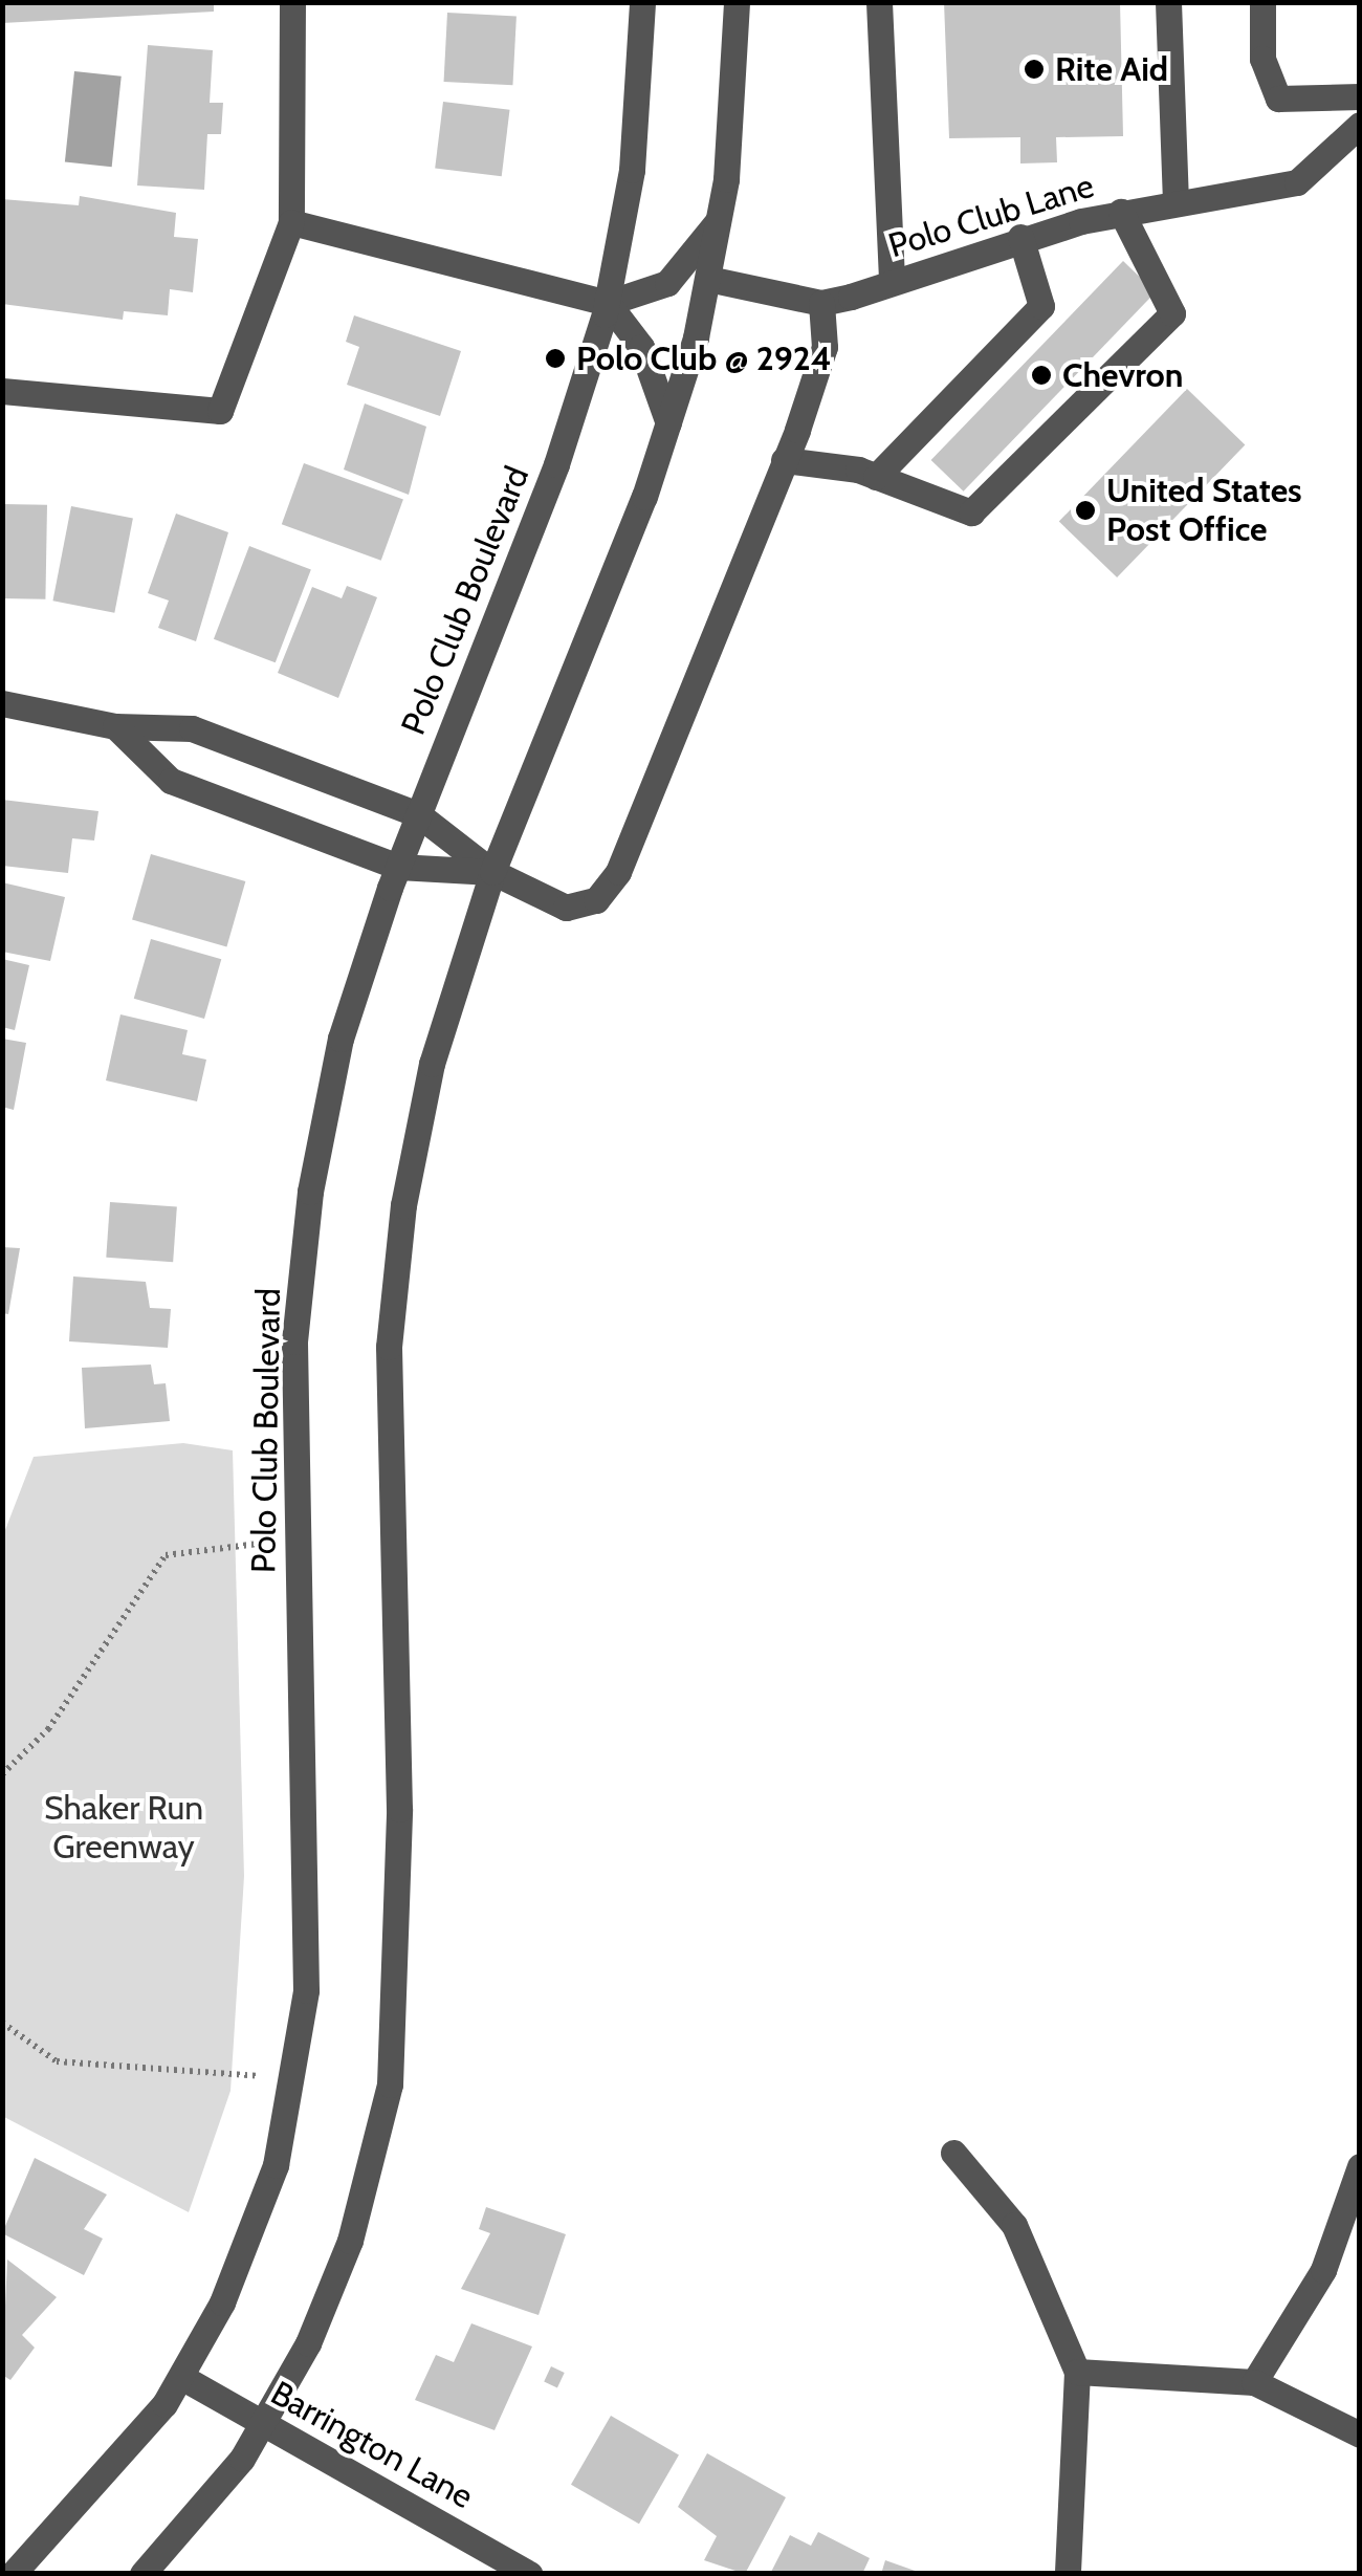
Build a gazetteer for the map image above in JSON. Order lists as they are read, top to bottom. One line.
{"streets":{"street":["Polo Club Lane","Polo Club Boulevard","Barrington Lane"]},"crossings":[["Polo Club Boulevard","Barrington Lane"]],"parks":["Shaker Run Greenway"],"places":["Rite Aid","Polo Club @ 2924","Chevron","United States Post Office"]}
